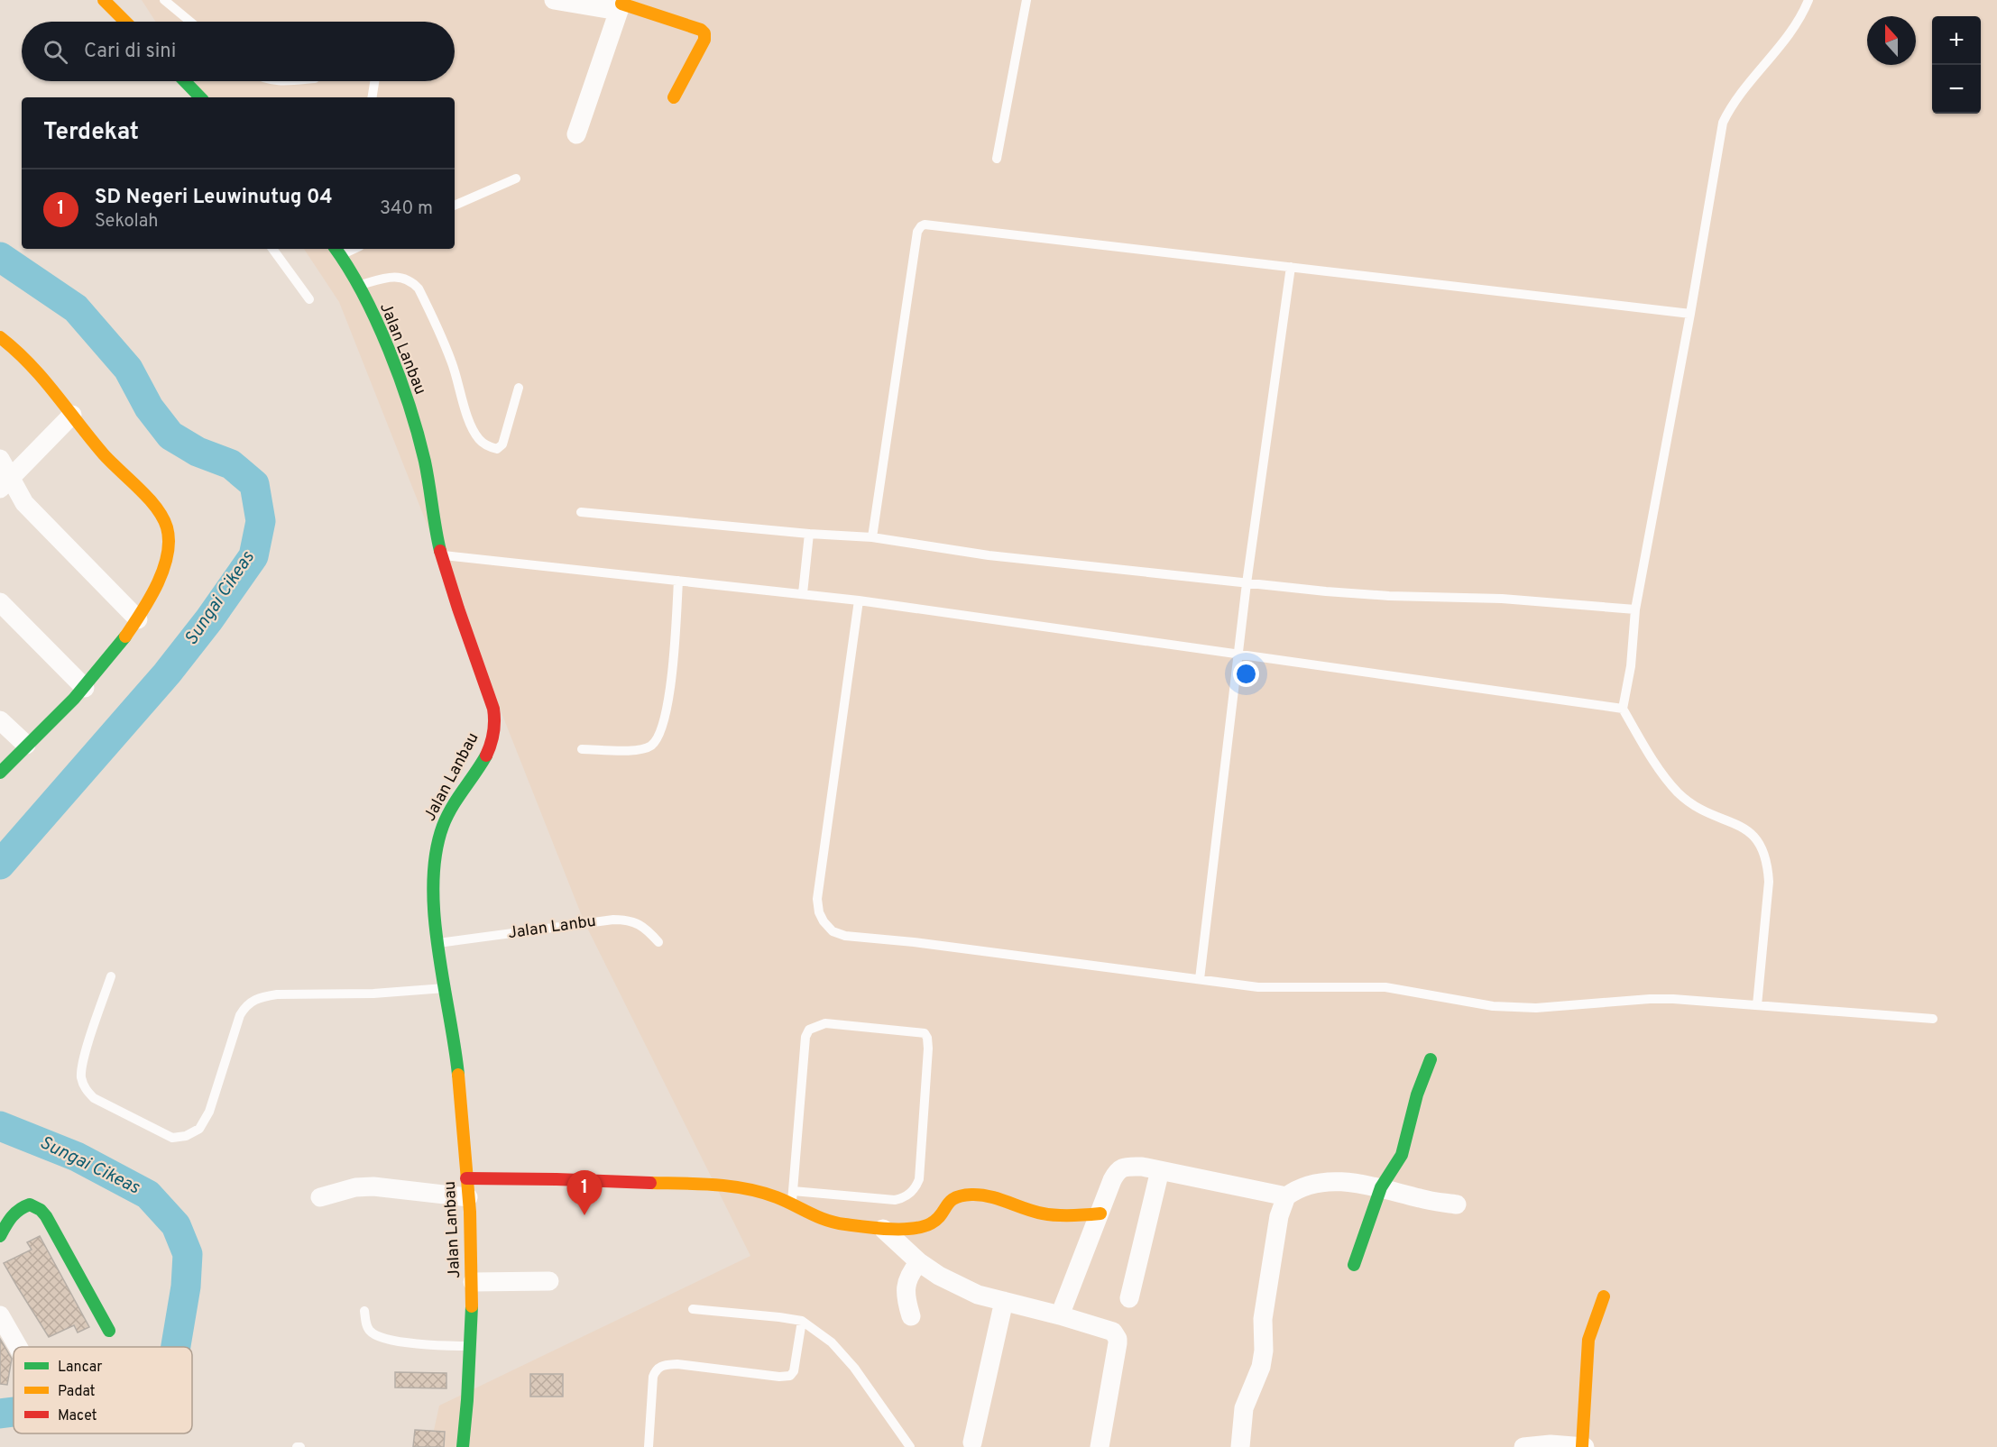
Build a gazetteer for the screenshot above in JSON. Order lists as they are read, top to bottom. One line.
{"streets":{"street":["Jalan Lanbau"],"lane":["Jalan Lanbu"]},"crossings":[["Jalan Lanbau","Jalan Lanbu"]],"water":["Sungai Cikeas"],"legend":["Lancar","Padat","Macet"],"north":"top","page":{"map_buttons":["+","−"],"search":"Cari di sini","heading":"Terdekat","list":[{"mark":"1","name":"SD Negeri Leuwinutug 04","note":"Sekolah","value":"340 m"}],"pins":"1"}}
